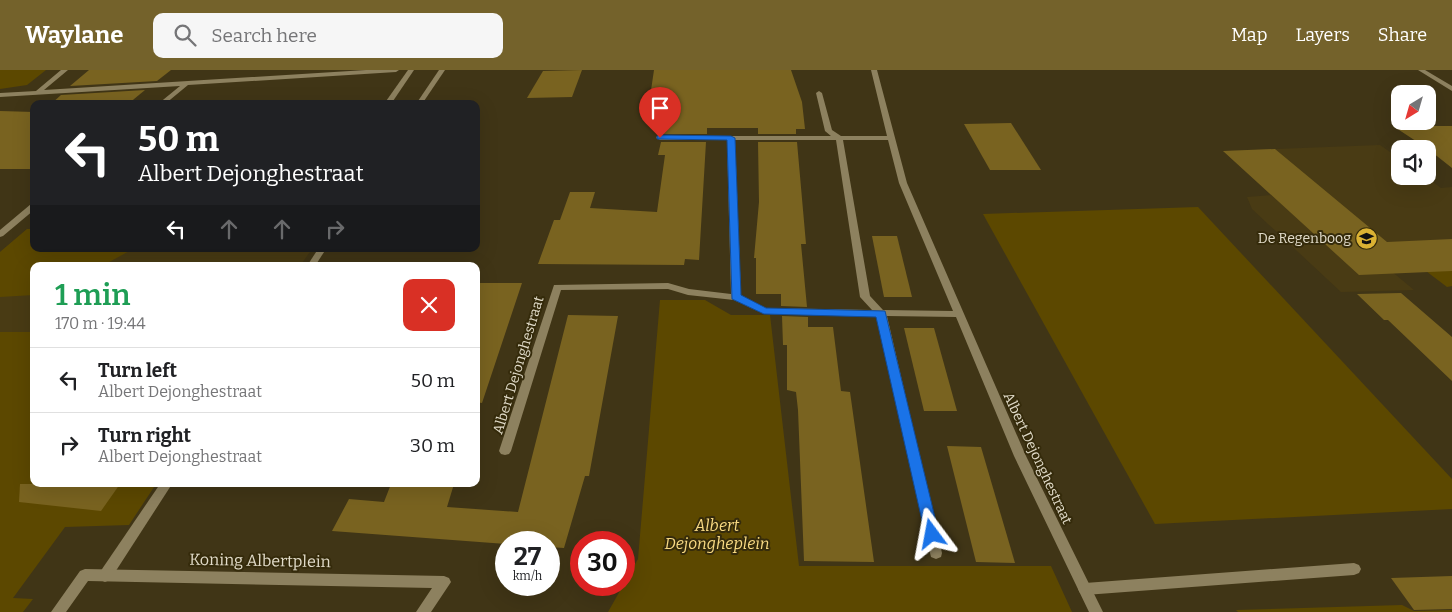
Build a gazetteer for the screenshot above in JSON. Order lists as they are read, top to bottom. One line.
{"streets":{"street":["Albert Dejonghestraat","Koning Albertplein"]},"parks":["Albert Dejongheplein"],"places":{"school or university":["De Regenboog"]},"north":"bottom left","page":{"header":"Waylane","search":"Search here","nav":["Map","Layers","Share"],"turn":["50 m","Albert Dejonghestraat"],"heading":["1 min","170 m · 19:44"],"list":[{"name":"Turn left","note":"Albert Dejonghestraat","value":"50 m"},{"name":"Turn right","note":"Albert Dejonghestraat","value":"30 m"}],"speed":"27 km/h","limit":"30"}}
